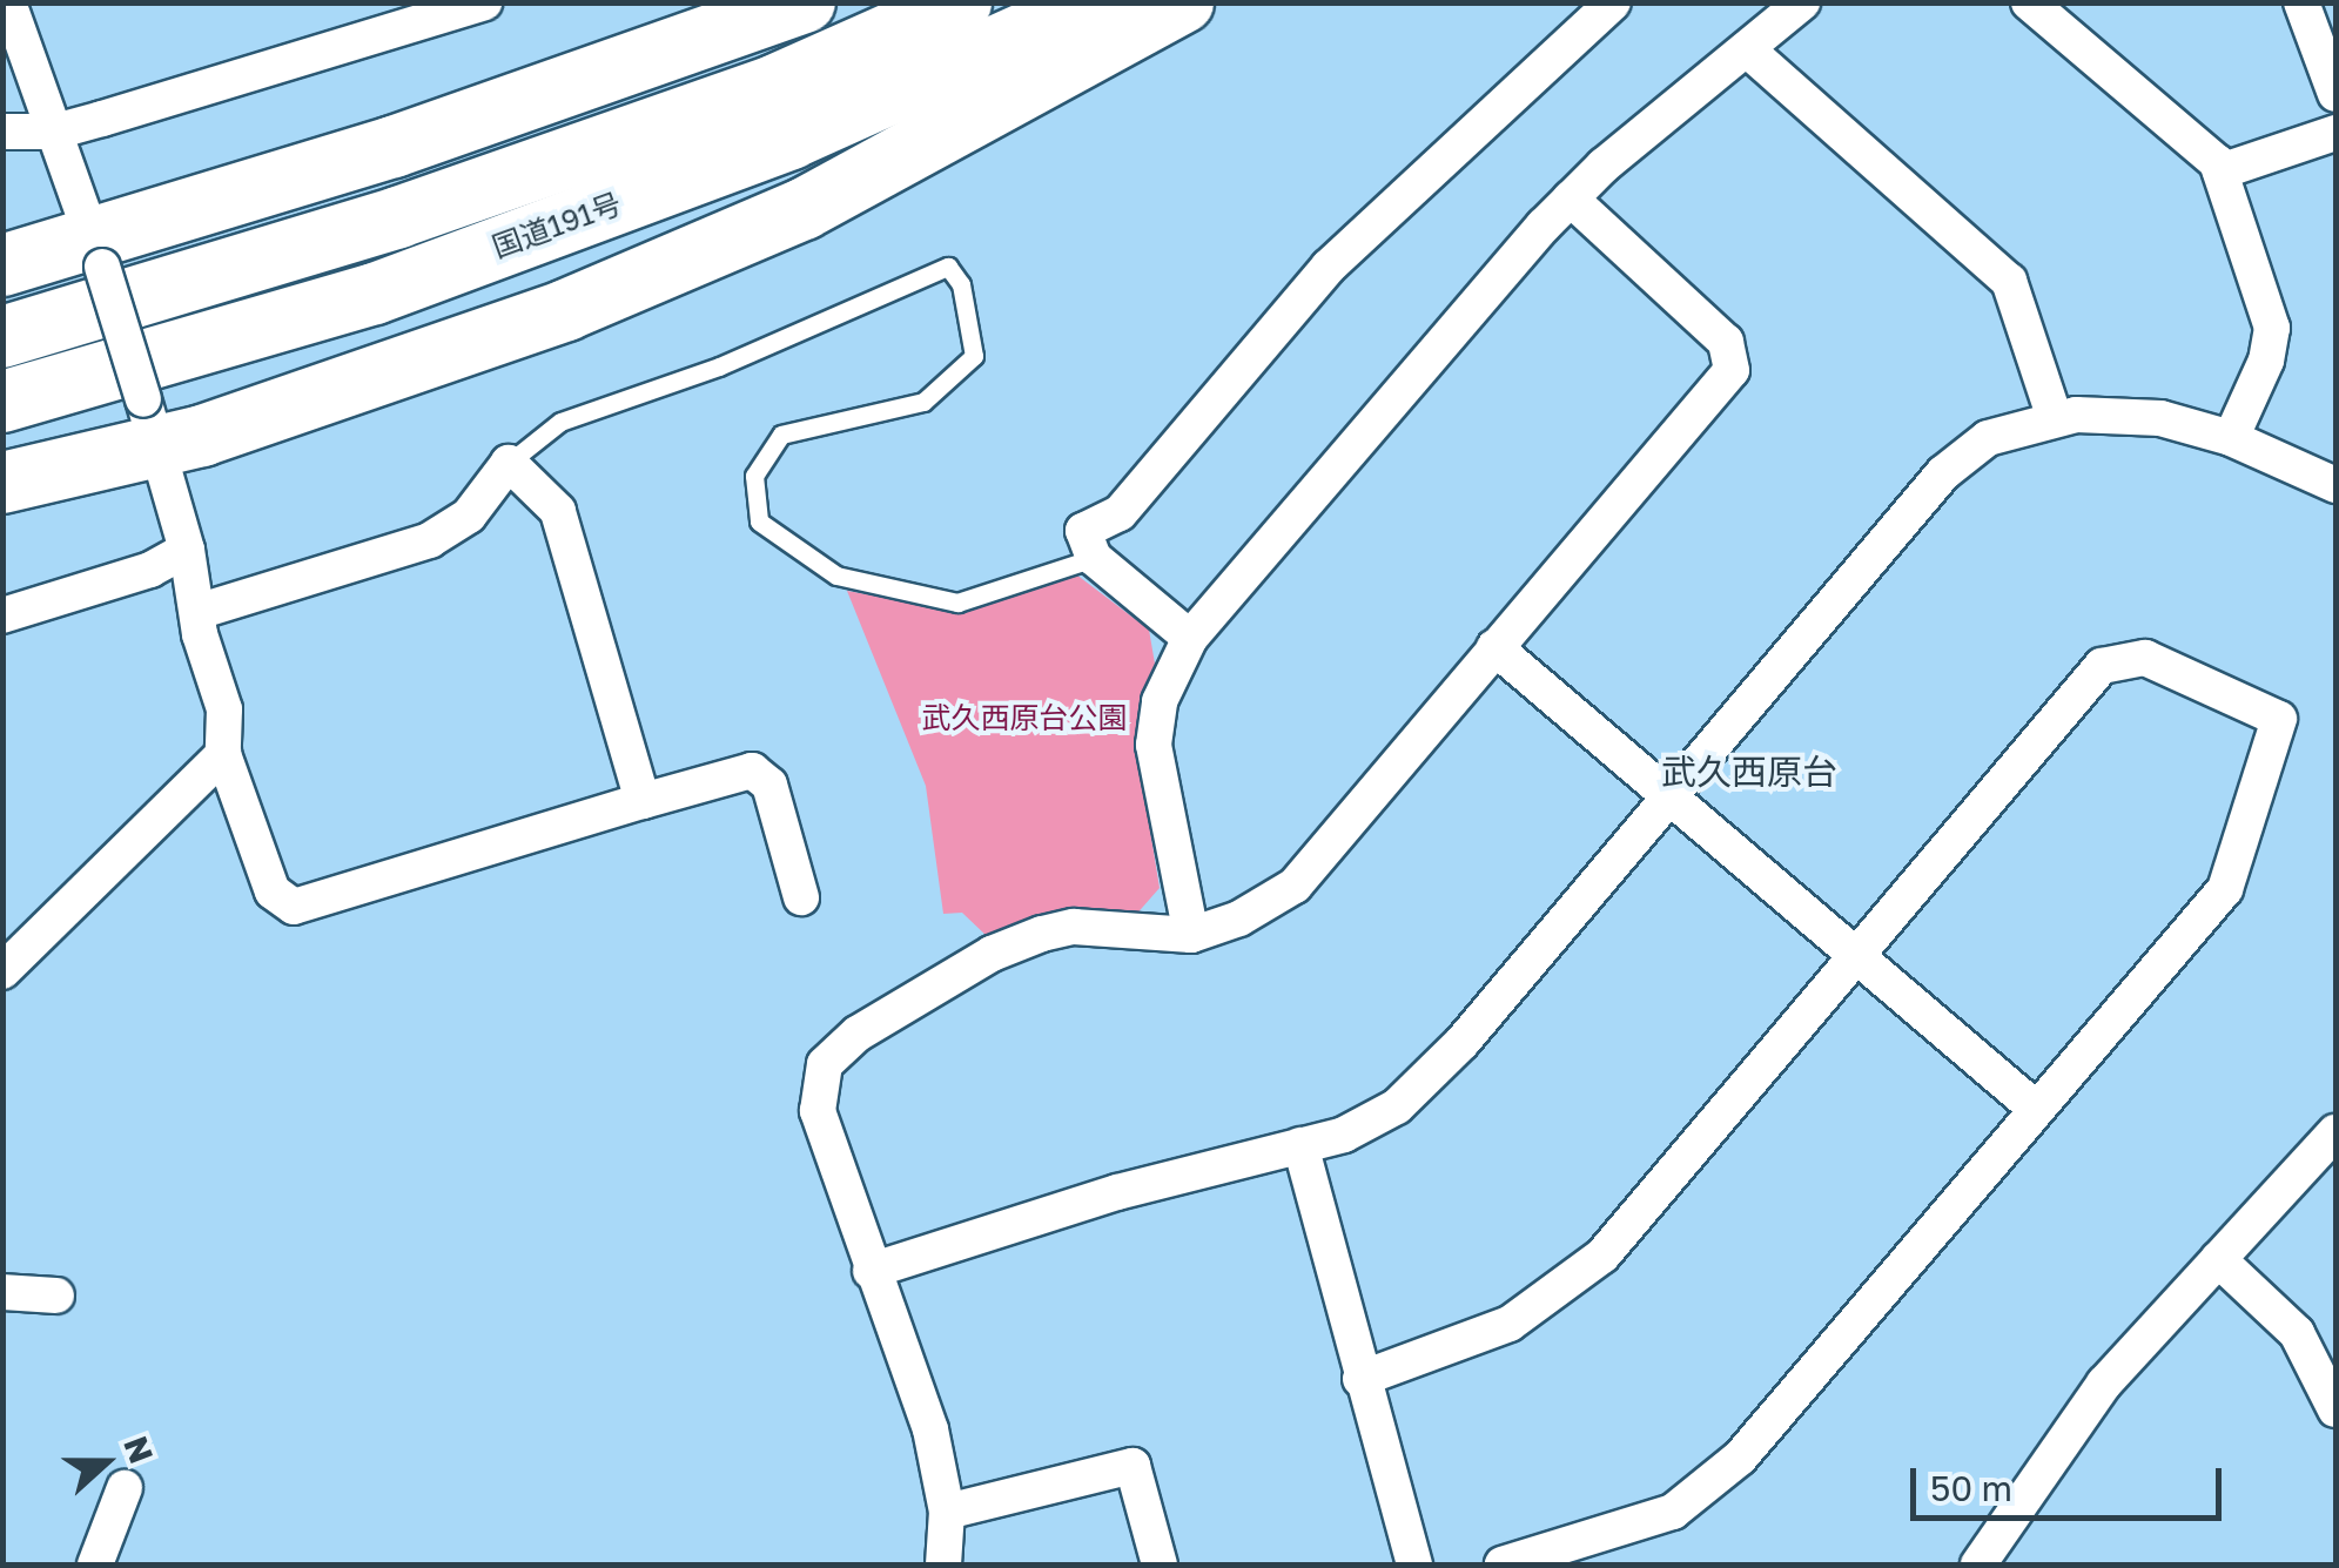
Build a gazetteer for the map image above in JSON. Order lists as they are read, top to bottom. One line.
{"streets":{"highway":["国道191号"]},"districts":["武久西原台"],"parks":["武久西原台公園"],"scale_bar":"50 m","north":"right"}
